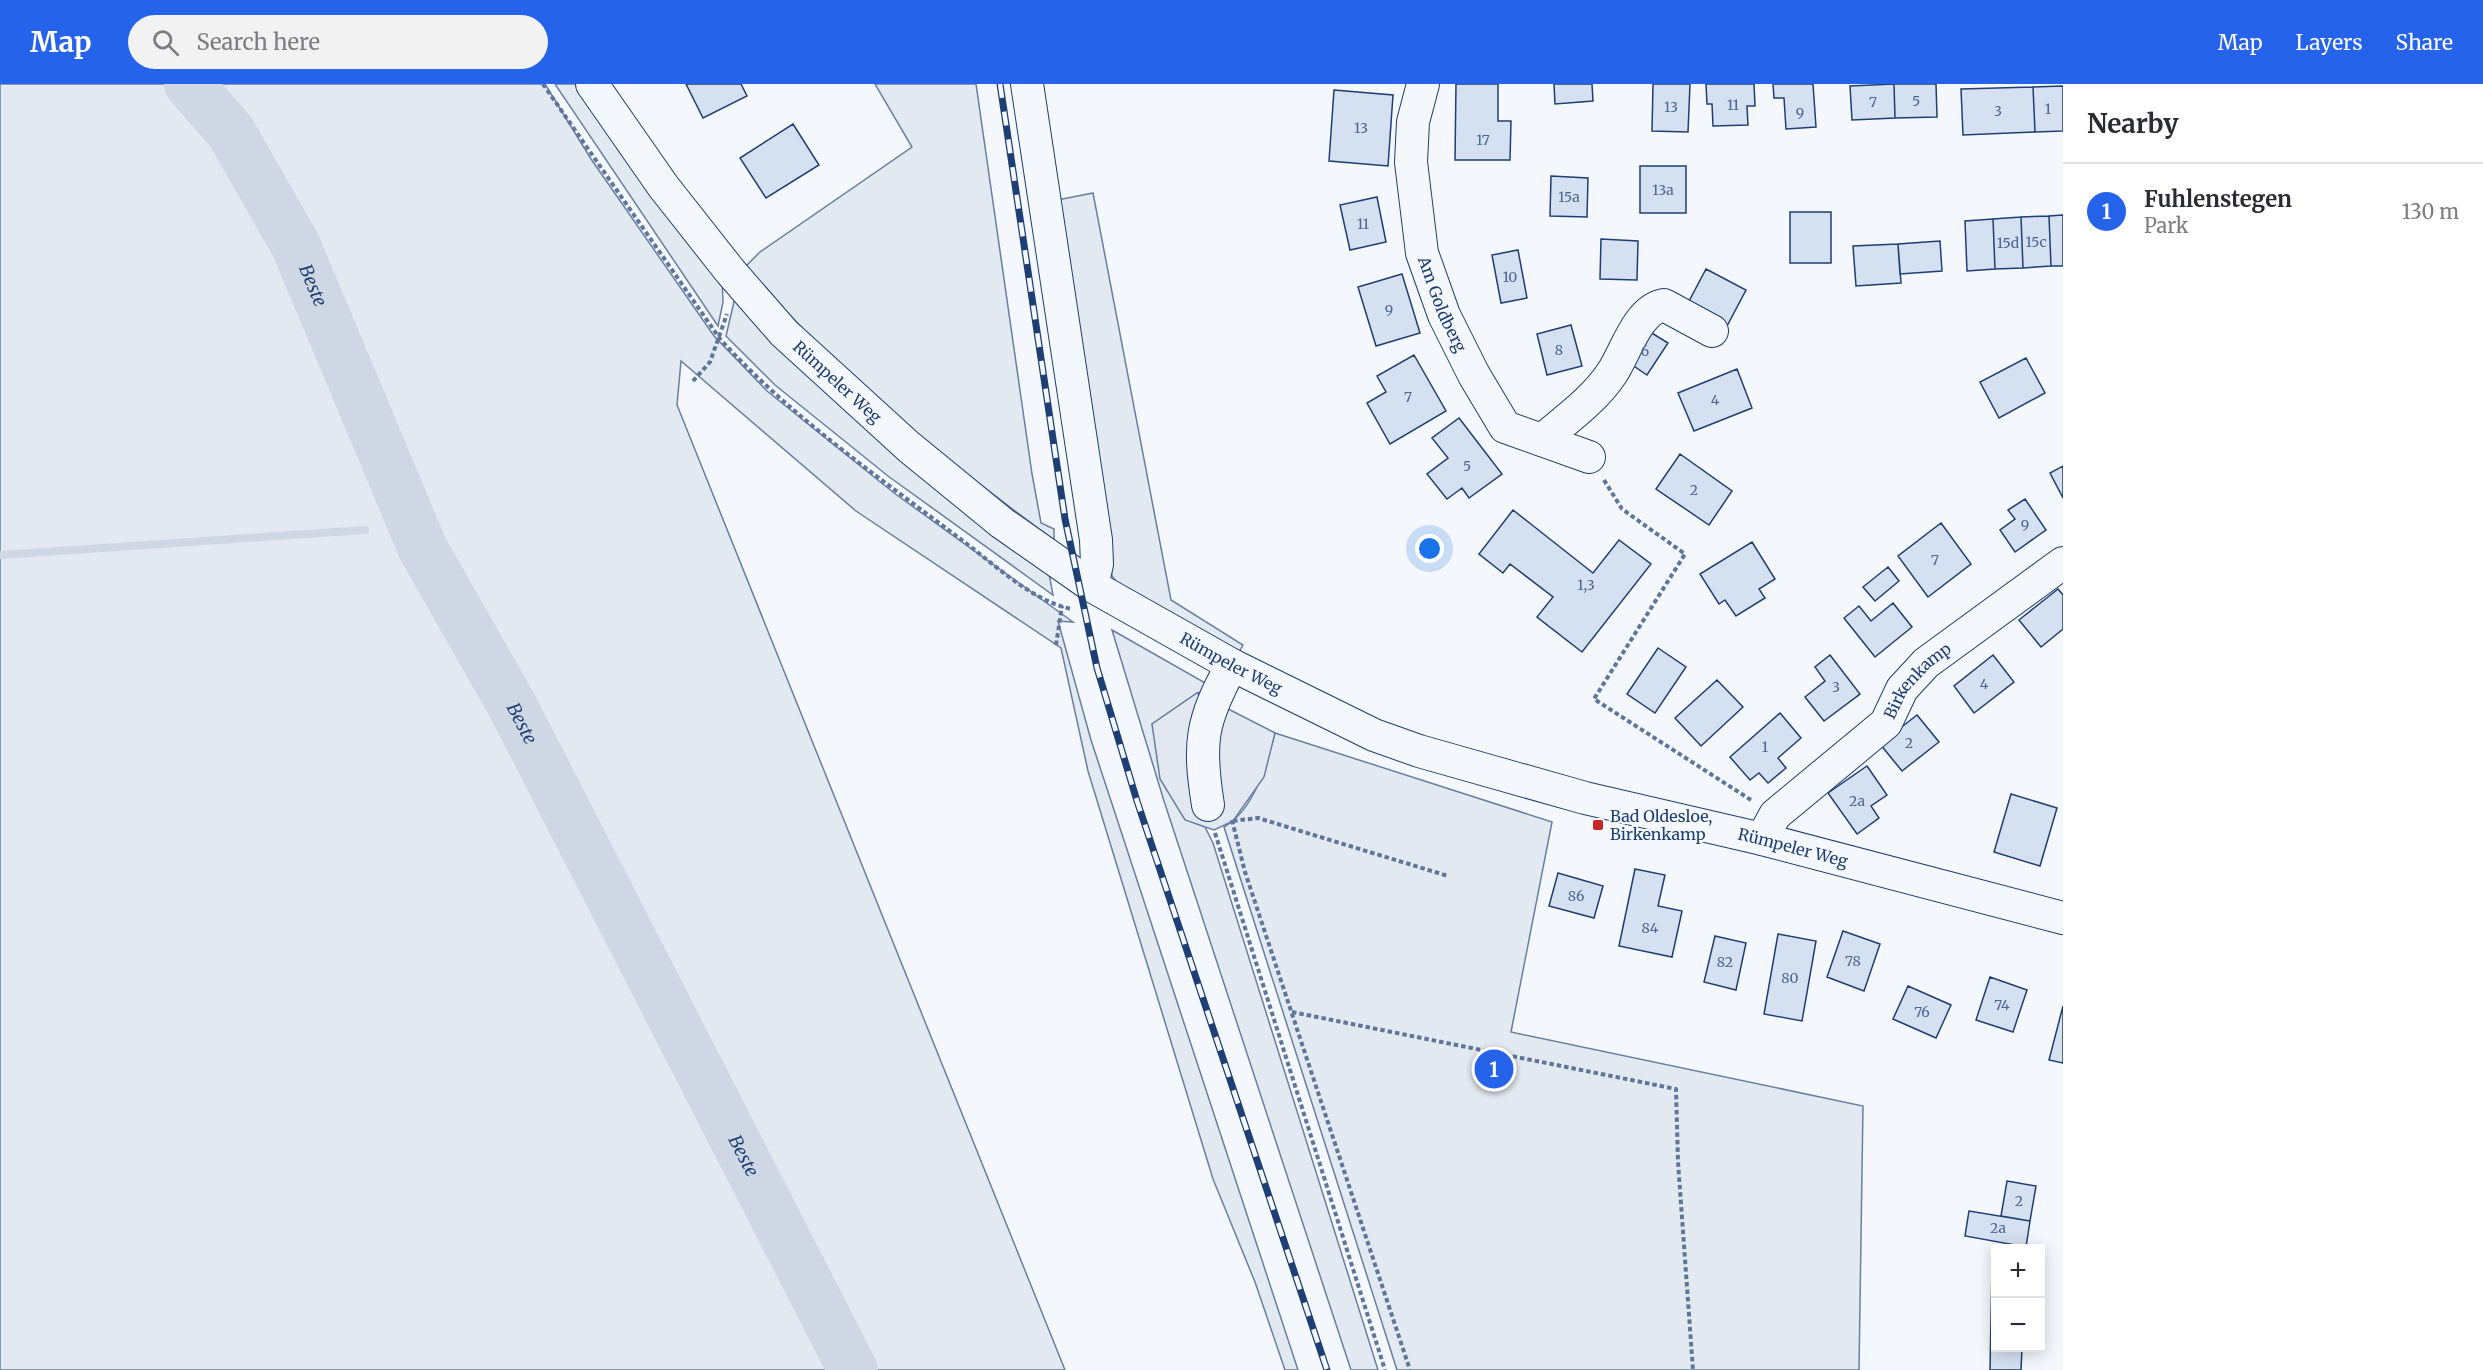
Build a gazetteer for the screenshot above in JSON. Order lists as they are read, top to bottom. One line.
{"streets":{"street":["Am Goldberg","Rümpeler Weg","Birkenkamp"]},"crossings":[["Rümpeler Weg","Birkenkamp"]],"water":["Beste"],"places":{"transit":["Bad Oldesloe, Birkenkamp"]},"house_numbers":["5","7","11","13","1","3","9","13","17","13a","15a","11","15c","15d","10","9","8","6","7","4","5","2","9","7","1,3","4","3","2","1","2a","86","84","78","82","80","74","76","2","2a"],"page":{"header":"Map","search":"Search here","nav":["Map","Layers","Share"],"heading":"Nearby","list":[{"mark":"1","name":"Fuhlenstegen","note":"Park","value":"130 m"}],"pins":"1","map_buttons":["+","−"]}}
